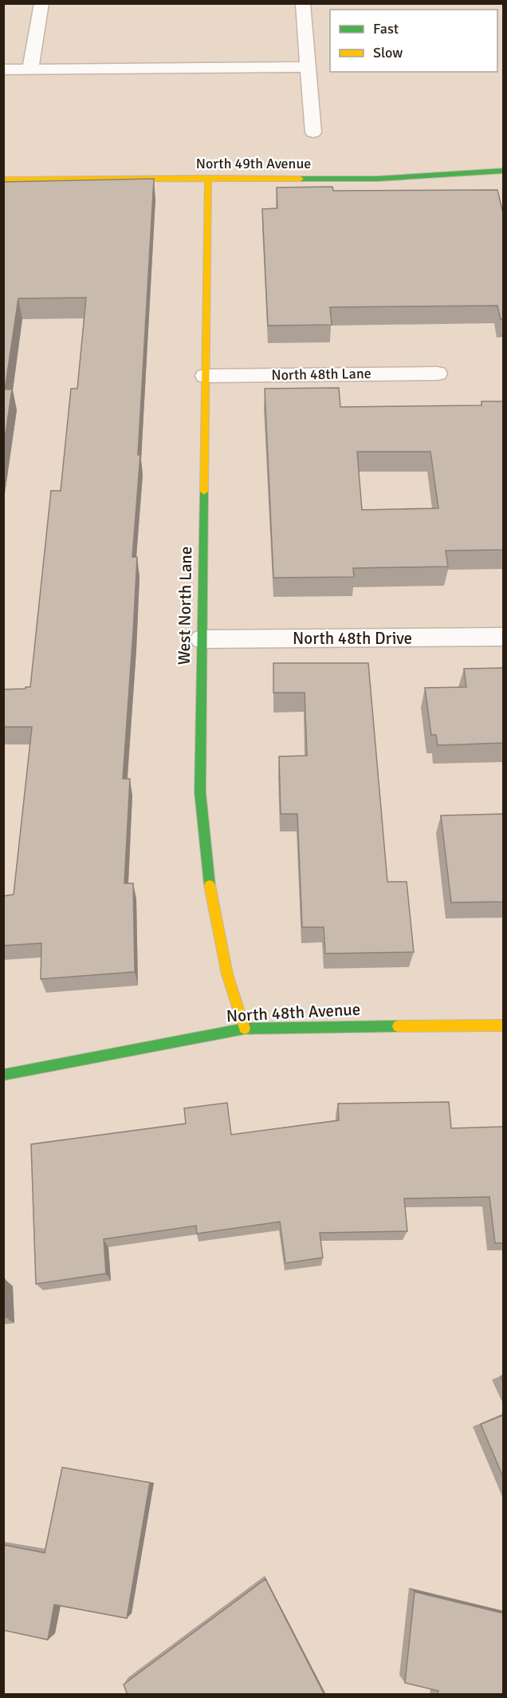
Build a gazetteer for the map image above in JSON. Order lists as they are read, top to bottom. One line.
{"streets":{"street":["North 49th Avenue","North 48th Lane","West North Lane","North 48th Drive","North 48th Avenue"]},"crossings":[["North 49th Avenue","West North Lane"],["North 48th Lane","West North Lane"],["West North Lane","North 48th Drive"],["West North Lane","North 48th Avenue"]],"legend":["Fast","Slow"]}
